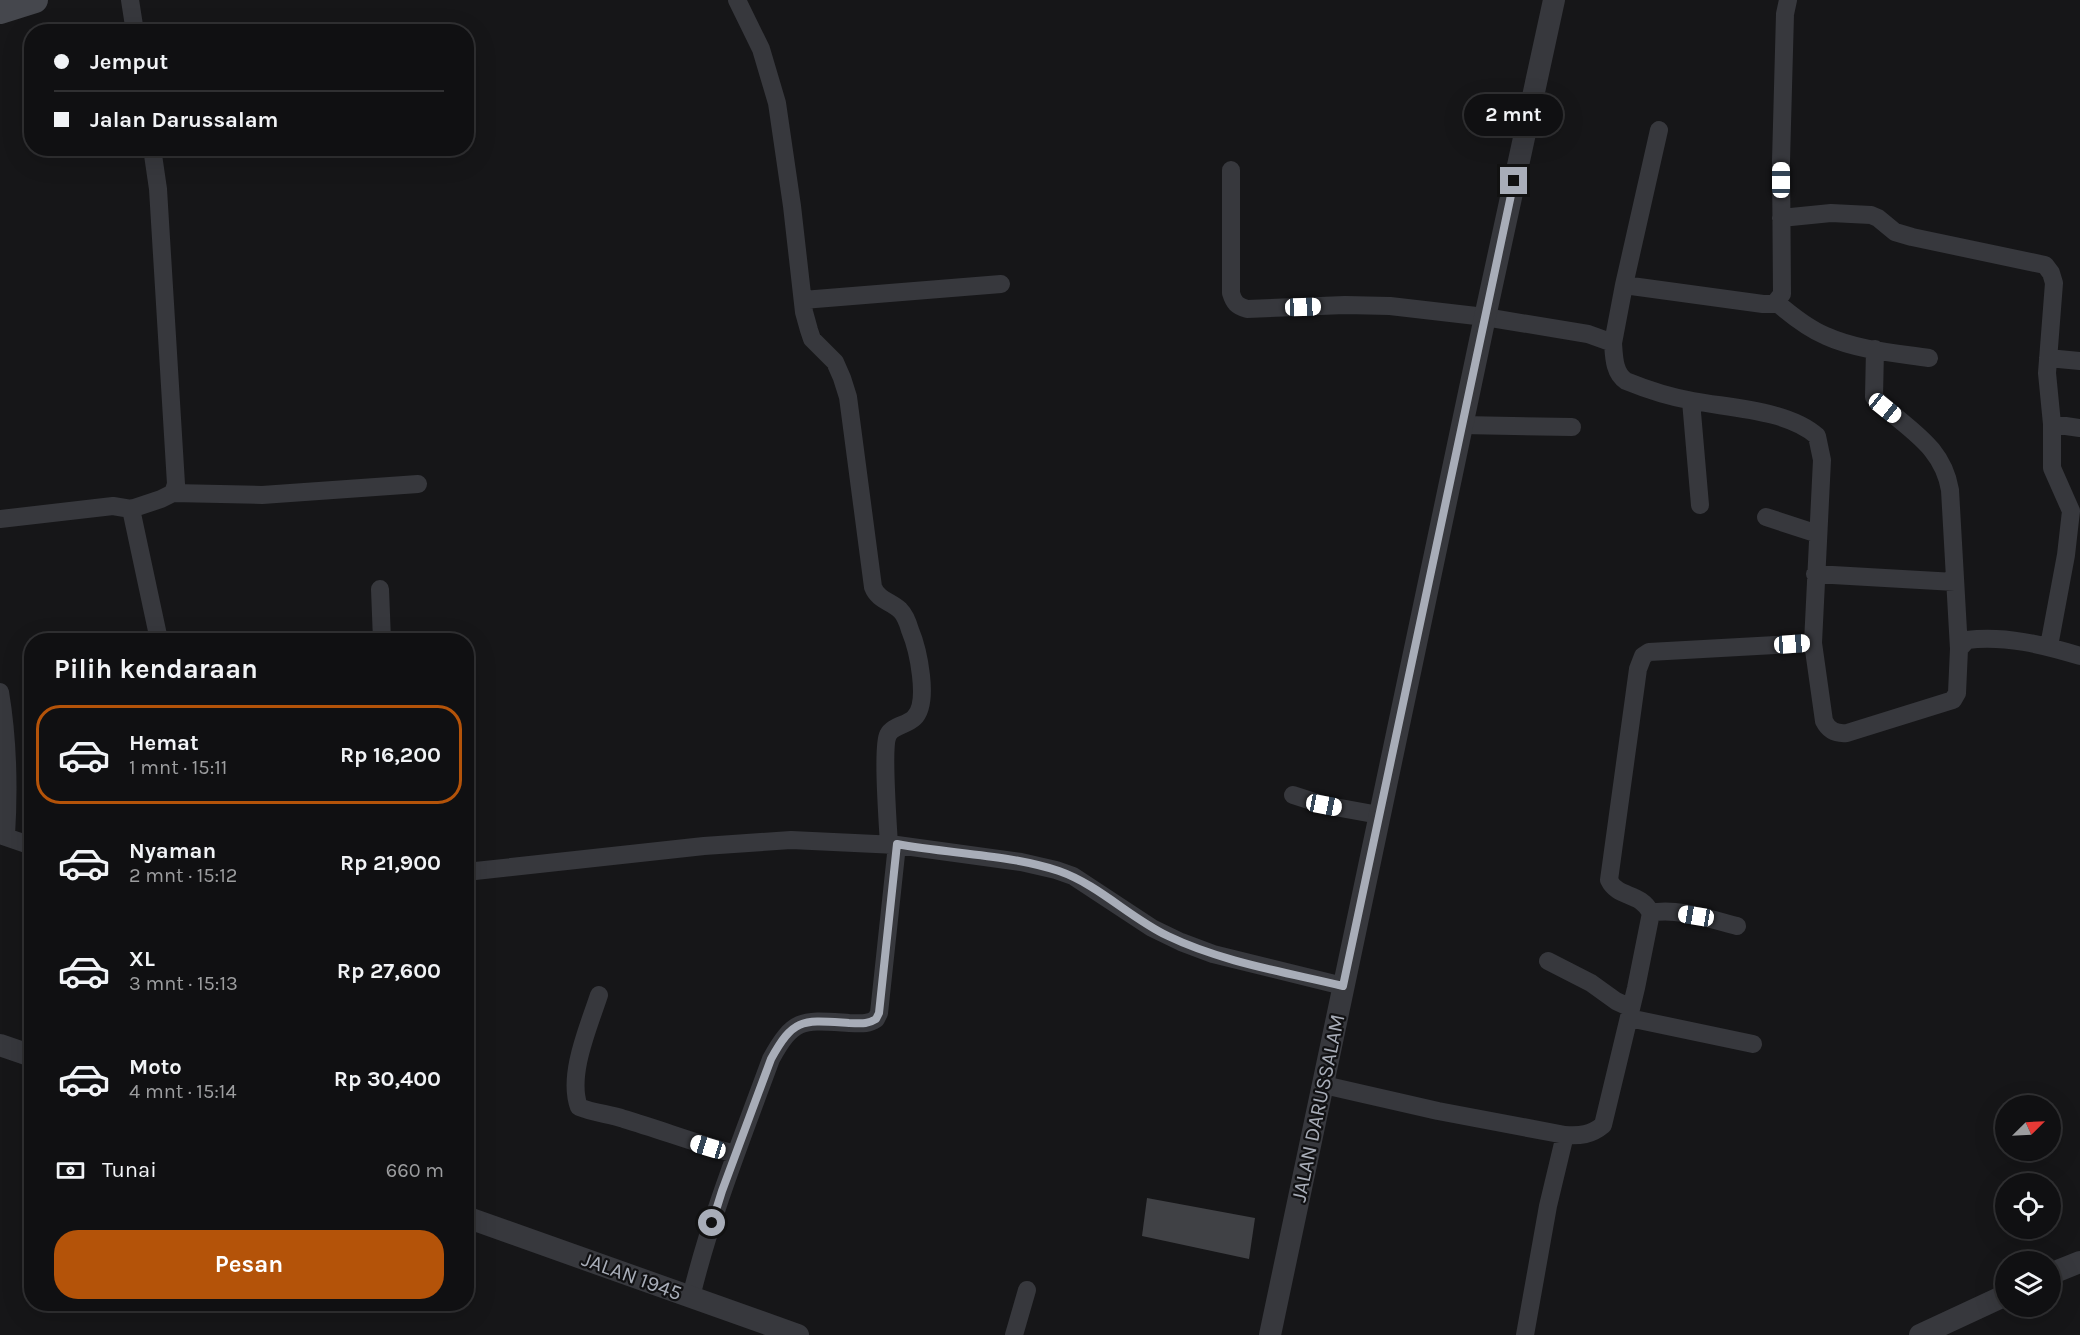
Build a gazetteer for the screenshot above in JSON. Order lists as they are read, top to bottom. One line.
{"streets":{"street":["JALAN DARUSSALAM","JALAN 1945"]},"north":"top right","page":{"banner":["Jemput","Jalan Darussalam"],"bubble":"2 mnt","heading":"Pilih kendaraan","list":[{"name":"Hemat","note":"1 mnt · 15:11","value":"Rp 16,200"},{"name":"Nyaman","note":"2 mnt · 15:12","value":"Rp 21,900"},{"name":"XL","note":"3 mnt · 15:13","value":"Rp 27,600"},{"name":"Moto","note":"4 mnt · 15:14","value":"Rp 30,400"}],"pay":["Tunai","660 m"],"buttons":"Pesan"}}
